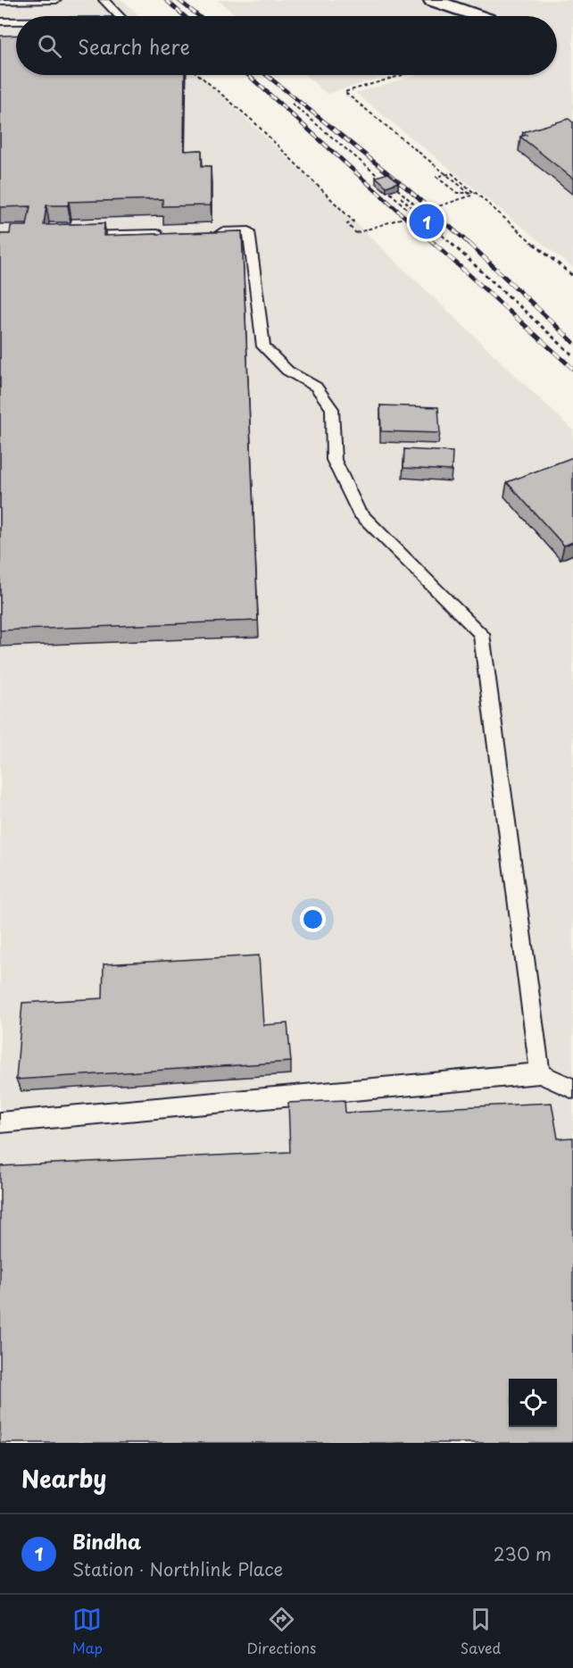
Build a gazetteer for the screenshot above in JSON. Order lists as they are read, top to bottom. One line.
{"page":{"search":"Search here","pins":"1","heading":"Nearby","list":[{"mark":"1","name":"Bindha","note":"Station · Northlink Place","value":"230 m"}],"nav":["Map","Directions","Saved"]}}
